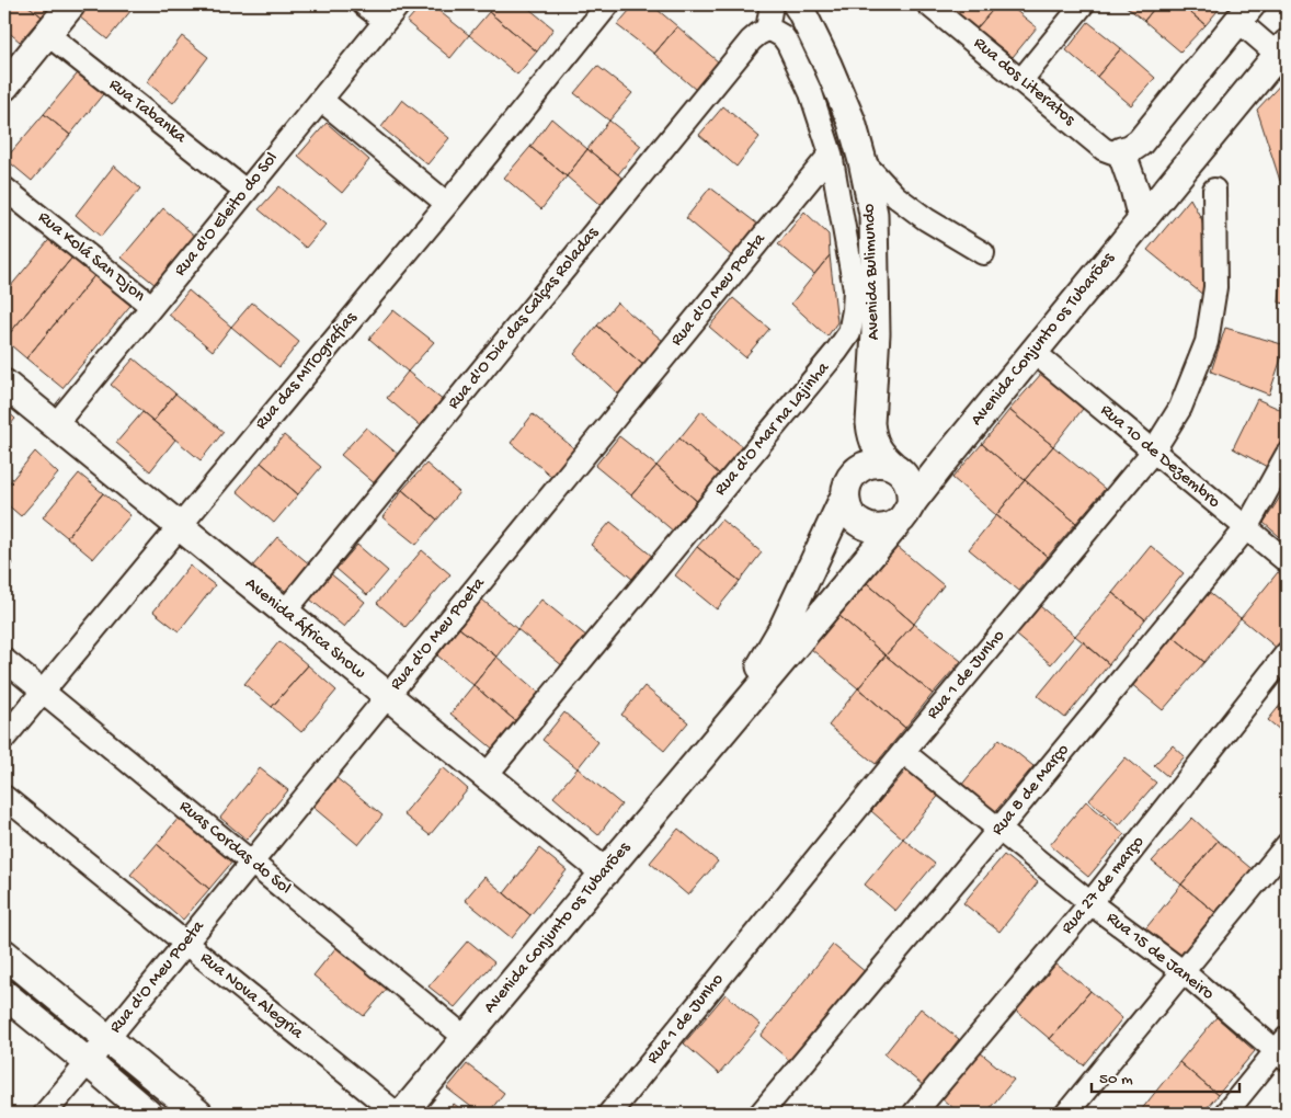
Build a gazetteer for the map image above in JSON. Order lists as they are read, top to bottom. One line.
{"streets":{"street":["Rua dos Literatos","Rua Tabanka","Rua d'O Eleito do Sol","Rua Kolá San Djon","Avenida Bulimundo","Rua d'O Meu Poeta","Rua d'O Dia das Calças Roladas","Avenida Conjunto os Tubarões","Rua das MITOgrafias","Rua d'O Mar na Lajinha","Rua 10 de Dezembro","Avenida África Show","Rua 1 de Junho","Rua 8 de Março","Ruas Cordas do Sol","Rua 27 de março","Rua 15 de Janeiro","Rua Nova Alegria"]},"crossings":[["Rua Tabanka","Rua d'O Eleito do Sol"],["Rua d'O Eleito do Sol","Rua Kolá San Djon"],["Rua d'O Eleito do Sol","Avenida África Show"],["Rua d'O Meu Poeta","Rua d'O Mar na Lajinha"],["Rua d'O Meu Poeta","Avenida África Show"],["Rua d'O Meu Poeta","Ruas Cordas do Sol"],["Rua d'O Meu Poeta","Rua Nova Alegria"],["Rua d'O Dia das Calças Roladas","Rua d'O Mar na Lajinha"],["Rua d'O Dia das Calças Roladas","Avenida África Show"],["Avenida Conjunto os Tubarões","Rua 10 de Dezembro"],["Avenida Conjunto os Tubarões","Avenida África Show"],["Avenida Conjunto os Tubarões","Ruas Cordas do Sol"],["Rua das MITOgrafias","Avenida África Show"],["Rua das MITOgrafias","Ruas Cordas do Sol"],["Rua d'O Mar na Lajinha","Avenida África Show"],["Rua 10 de Dezembro","Rua 1 de Junho"],["Rua 10 de Dezembro","Rua 8 de Março"],["Rua 1 de Junho","Rua 15 de Janeiro"],["Rua 8 de Março","Rua 15 de Janeiro"],["Rua 27 de março","Rua 15 de Janeiro"]],"scale_bar":"50 m"}
